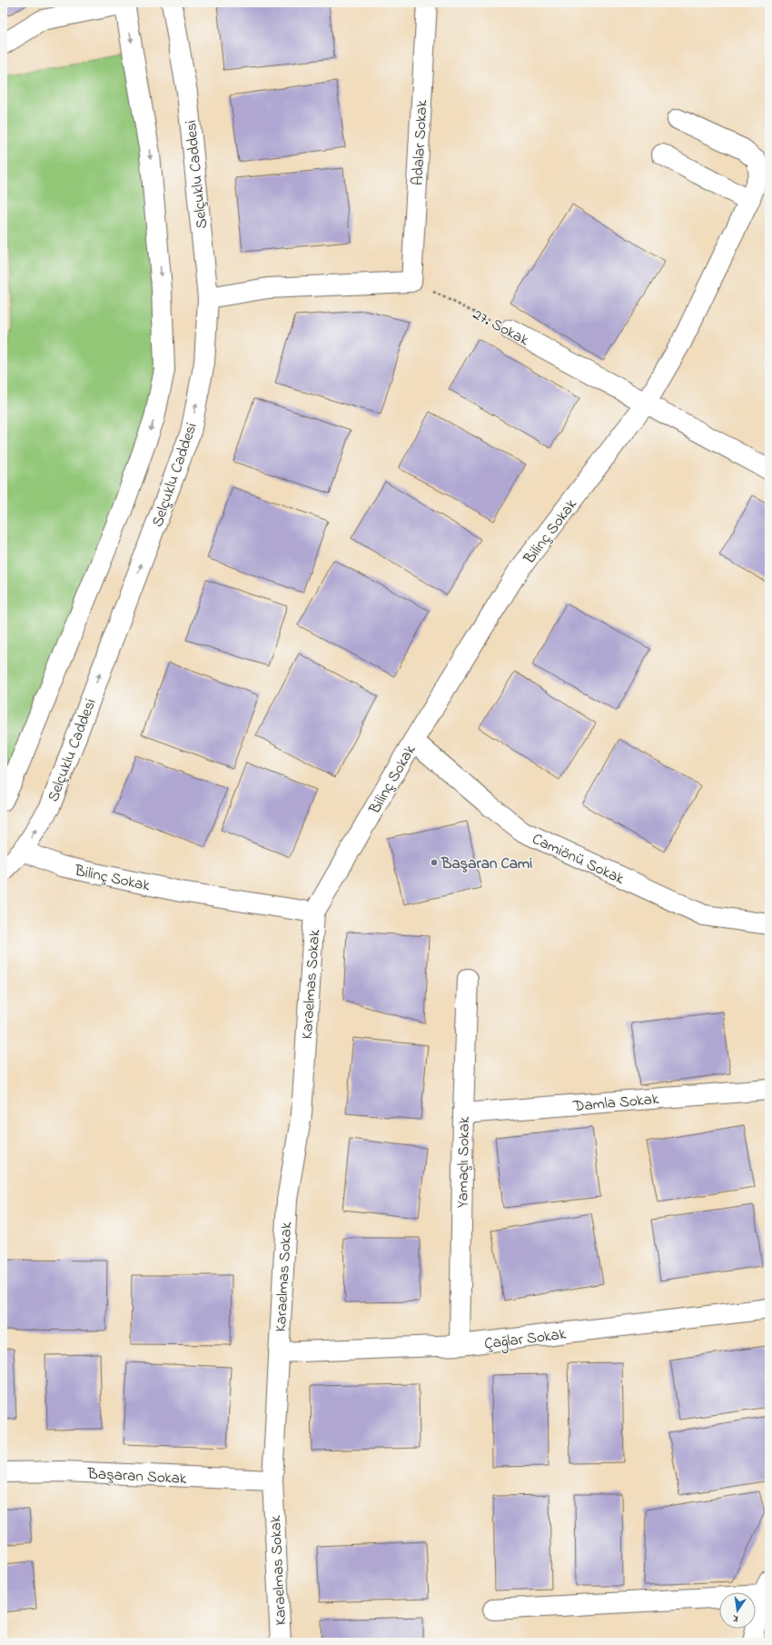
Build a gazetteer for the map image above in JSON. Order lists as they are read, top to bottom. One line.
{"streets":{"street":["Adalar Sokak","Selçuklu Caddesi","27. Sokak","Bilinç Sokak","Camiönü Sokak","Karaelmas Sokak","Damla Sokak","Yamaçlı Sokak","Çağlar Sokak","Başaran Sokak"]},"crossings":[["Adalar Sokak","27. Sokak"],["Selçuklu Caddesi","Bilinç Sokak"],["27. Sokak","Bilinç Sokak"],["Bilinç Sokak","Camiönü Sokak"],["Bilinç Sokak","Karaelmas Sokak"],["Karaelmas Sokak","Çağlar Sokak"],["Karaelmas Sokak","Başaran Sokak"],["Damla Sokak","Yamaçlı Sokak"],["Yamaçlı Sokak","Çağlar Sokak"]],"places":["Başaran Cami"],"north":"bottom"}
